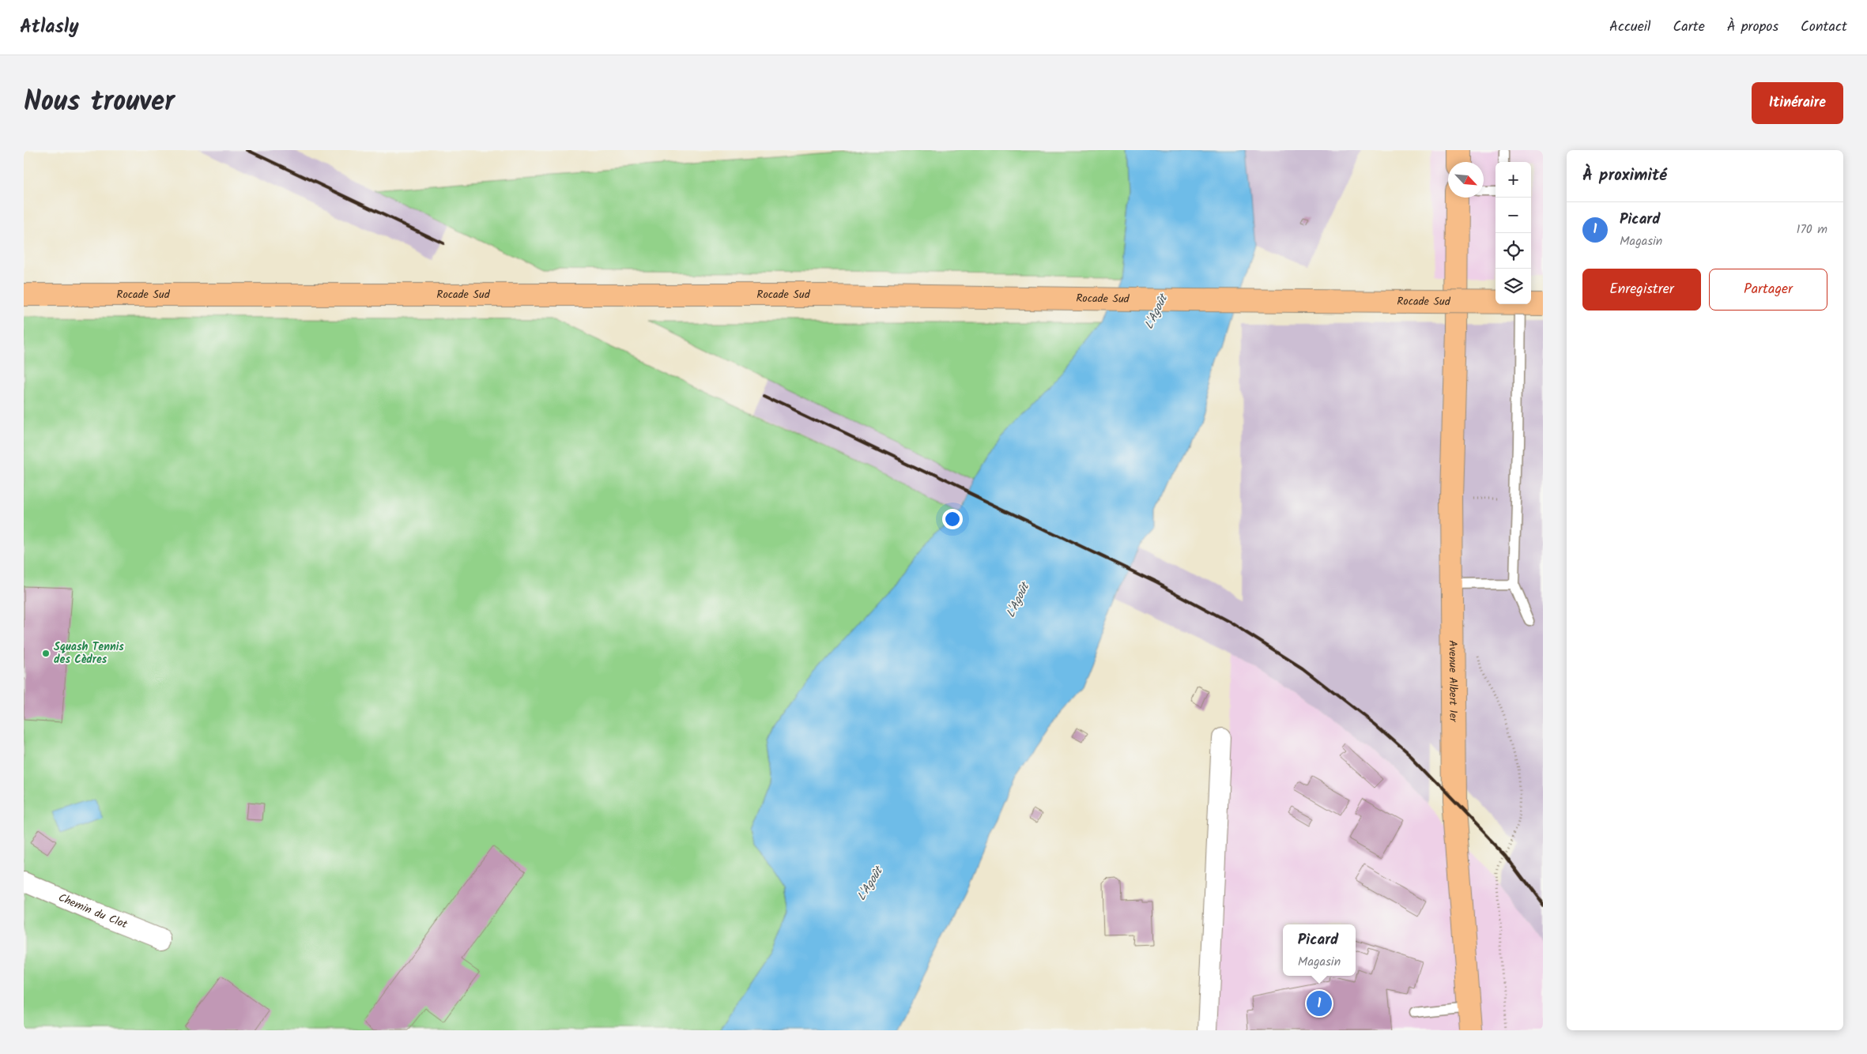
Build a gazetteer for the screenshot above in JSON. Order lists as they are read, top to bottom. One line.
{"streets":{"main road":["Rocade Sud","Avenue Albert 1er"],"street":["Chemin du Clot"]},"water":["L'Agoût"],"places":["Squash Tennis des Cèdres"],"north":"bottom right","page":{"header":"Atlasly","nav":["Accueil","Carte","À propos","Contact"],"title":"Nous trouver","buttons":["Itinéraire",["Enregistrer","Partager"]],"heading":"À proximité","map_buttons":["+","−"],"list":[{"mark":"1","name":"Picard","note":"Magasin","value":"170 m"}],"popup":["Picard","Magasin"],"pins":"1"}}
